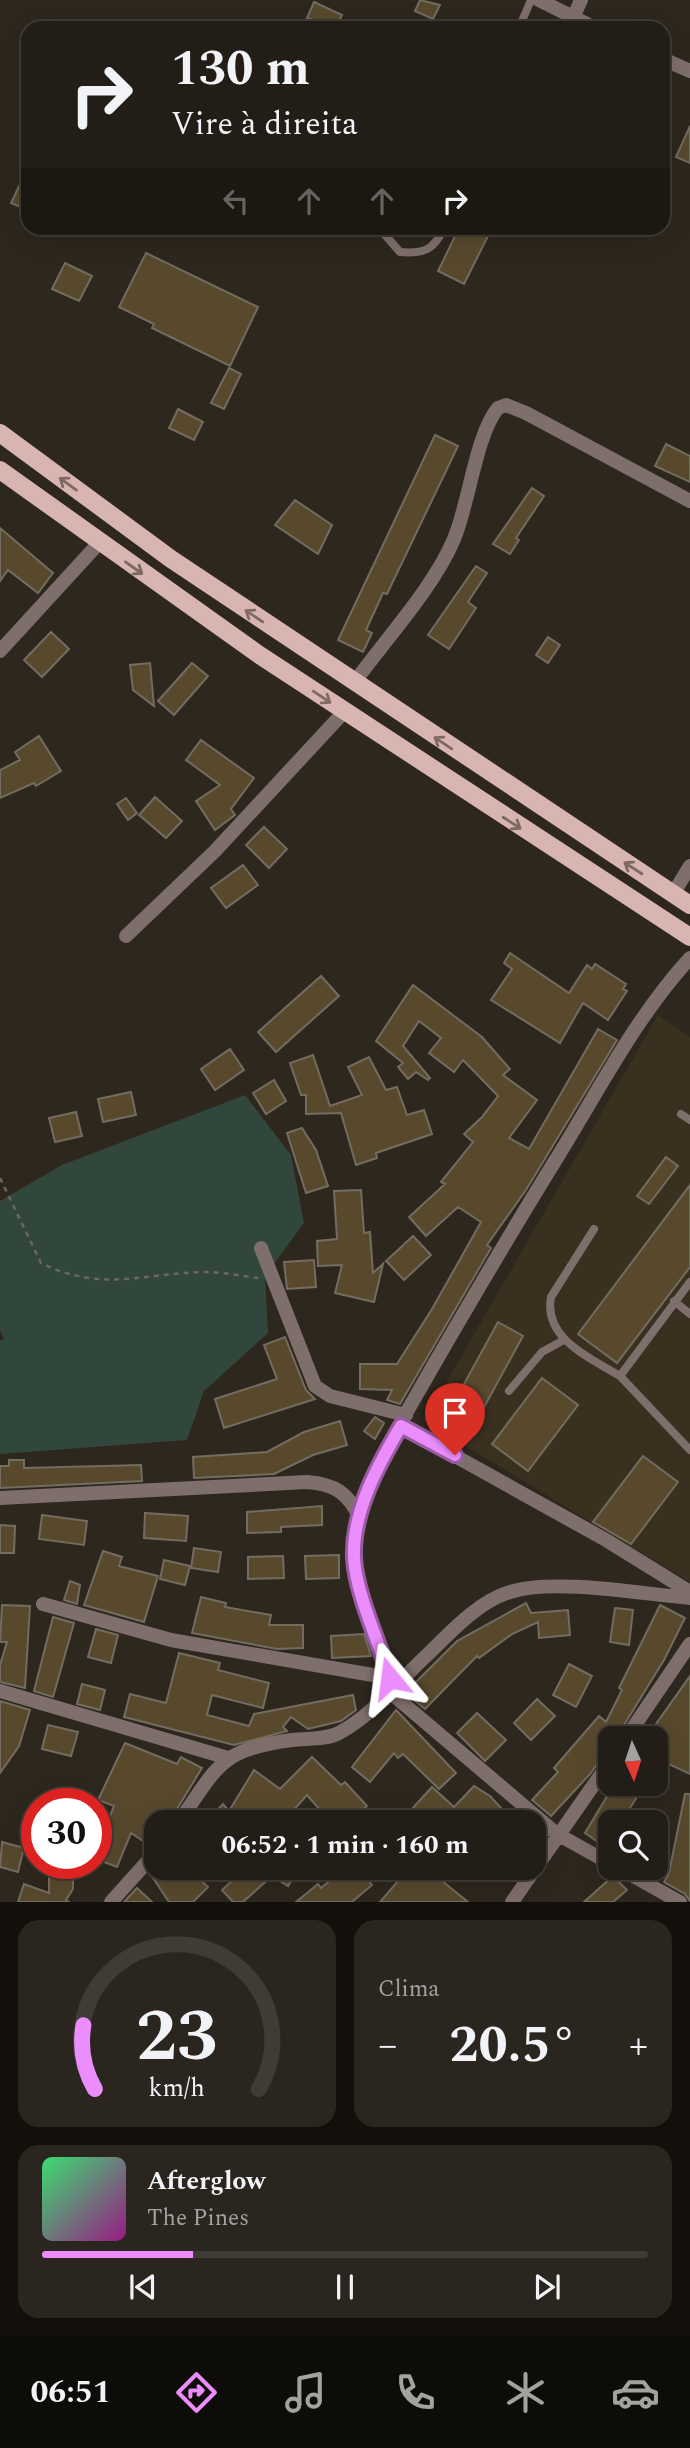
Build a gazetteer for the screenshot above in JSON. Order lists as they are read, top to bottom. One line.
{"north":"bottom","page":{"turn":["130 m","Vire à direita"],"limit":"30","trip":"06:52 · 1 min · 160 m","tile":"Clima","heat":["−","20.5°","+"],"song":["Afterglow","The Pines"],"tabs":"06:51","gauge":["23","km/h"]}}
